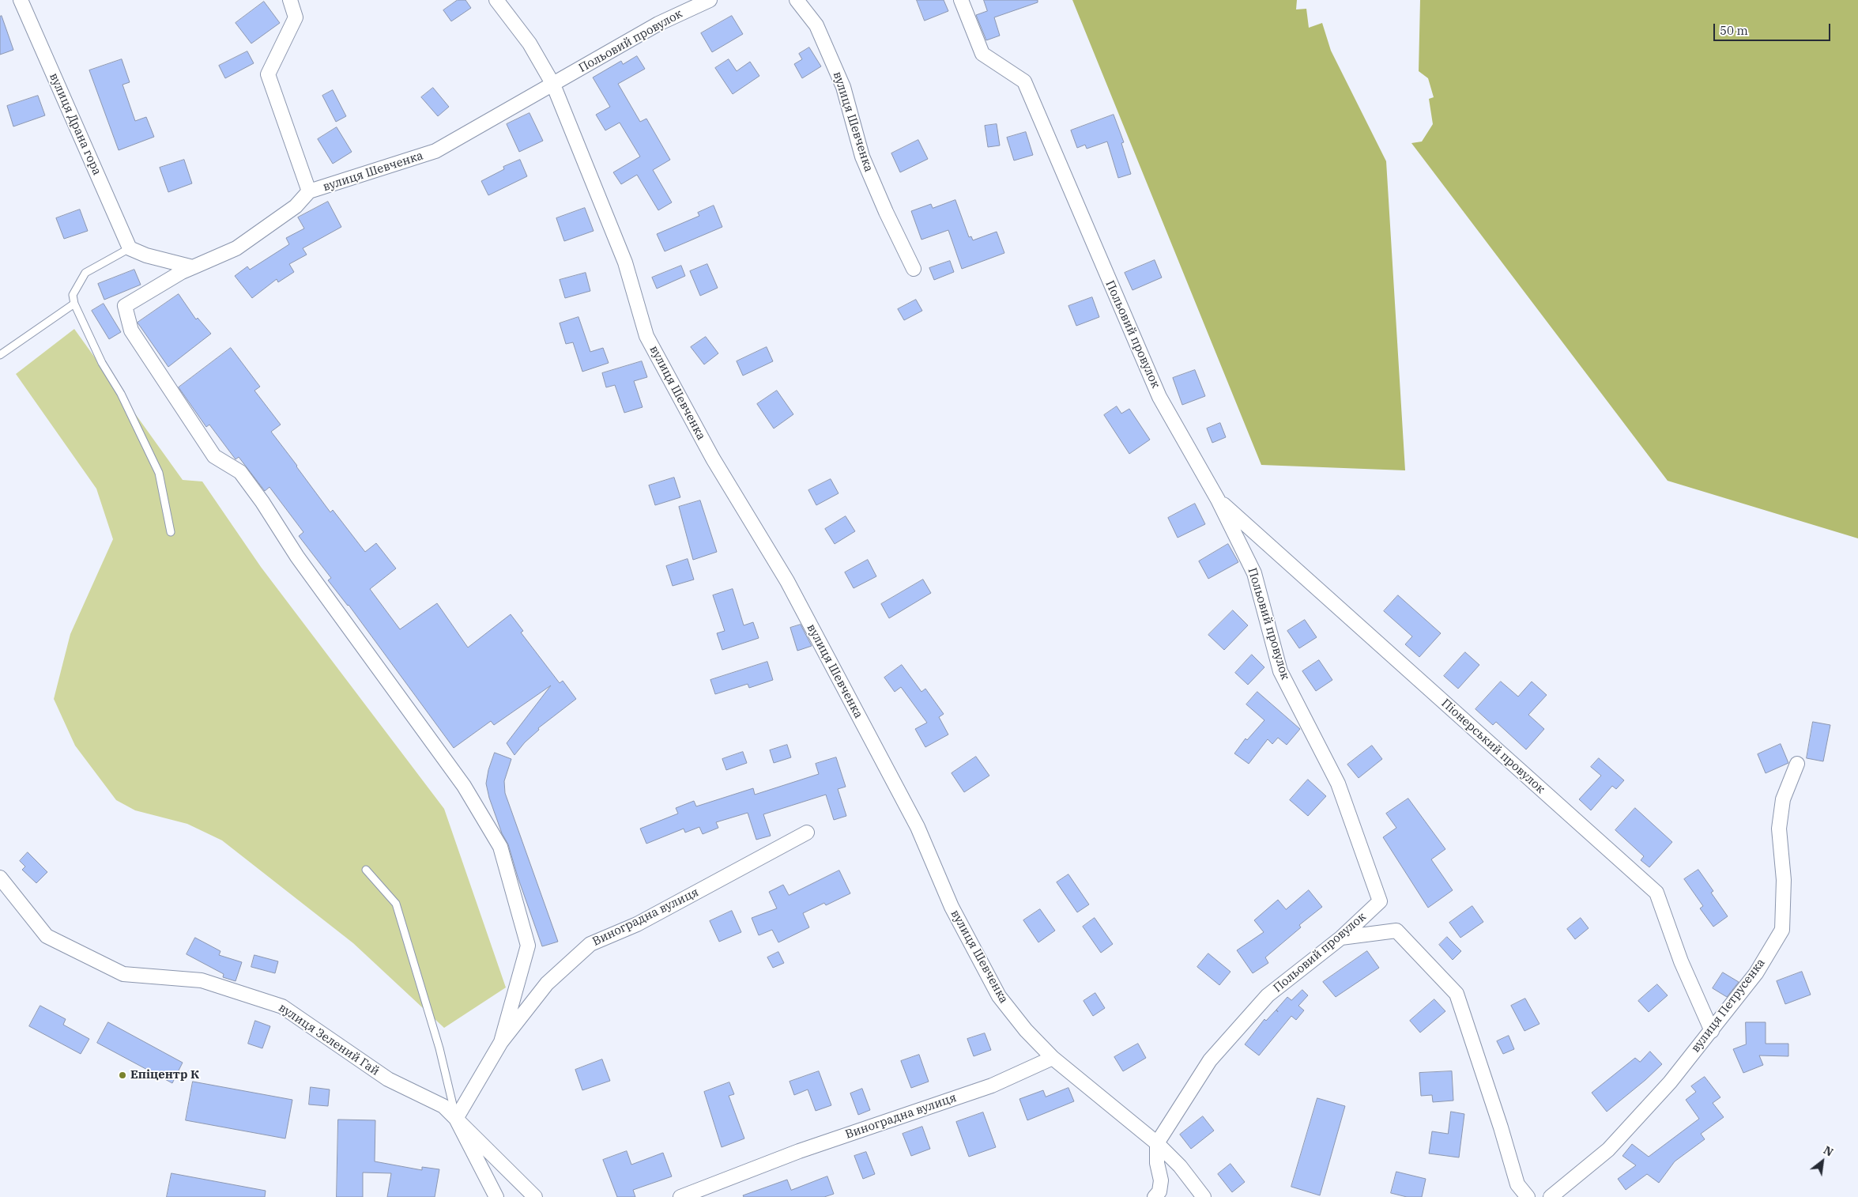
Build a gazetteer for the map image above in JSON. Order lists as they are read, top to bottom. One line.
{"streets":{"street":["Польовий провулок","вулиця Шевченка","вулиця Драна гора","Піонерський провулок","Виноградна вулиця","вулиця Петрусенка","вулиця Зелений Гай"]},"crossings":[["Польовий провулок","вулиця Шевченка"],["Польовий провулок","Піонерський провулок"],["вулиця Шевченка","Виноградна вулиця"],["Піонерський провулок","вулиця Петрусенка"],["Виноградна вулиця","вулиця Зелений Гай"]],"places":["Епіцентр К"],"scale_bar":"50 m","north":"top right"}
